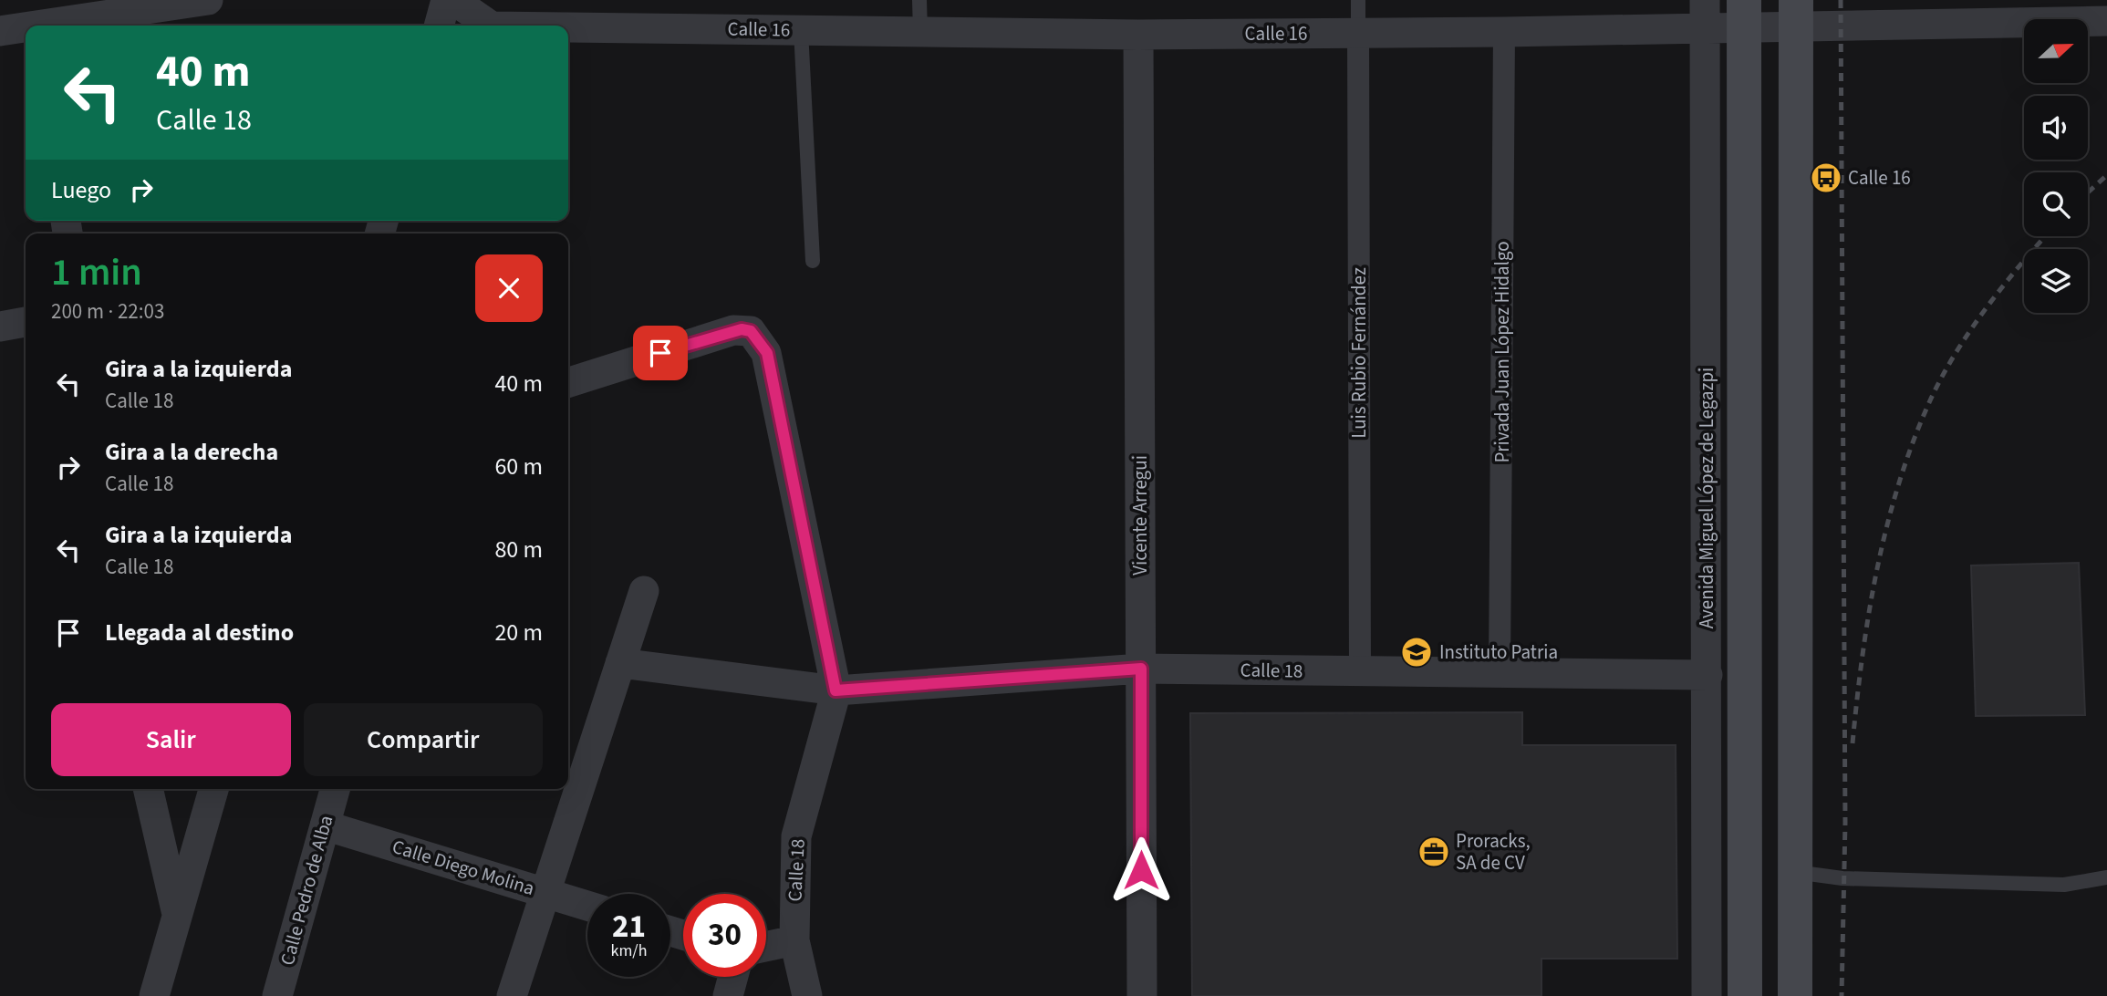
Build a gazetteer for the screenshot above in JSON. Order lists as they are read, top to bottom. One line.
{"streets":{"main road":["Avenida Miguel López de Legazpi"],"street":["Calle 16","Privada Juan López Hidalgo","Luis Rubio Fernández","Vicente Arregui","Calle 18","Calle Diego Molina","Calle Pedro de Alba"]},"crossings":[["Calle 16","Privada Juan López Hidalgo"],["Calle 16","Luis Rubio Fernández"],["Calle 16","Avenida Miguel López de Legazpi"],["Calle 16","Vicente Arregui"],["Privada Juan López Hidalgo","Calle 18"],["Luis Rubio Fernández","Calle 18"],["Avenida Miguel López de Legazpi","Calle 18"],["Vicente Arregui","Calle 18"],["Calle Diego Molina","Calle Pedro de Alba"]],"places":{"bus stop":["Calle 16"],"school or university":["Instituto Patria"],"office":["Proracks, SA de CV"]},"north":"right","page":{"turn":["40 m","Calle 18"],"then":"Luego","heading":["1 min","200 m · 22:03"],"list":[{"name":"Gira a la izquierda","note":"Calle 18","value":"40 m"},{"name":"Gira a la derecha","note":"Calle 18","value":"60 m"},{"name":"Gira a la izquierda","note":"Calle 18","value":"80 m"},{"name":"Llegada al destino","value":"20 m"}],"buttons":["Salir","Compartir"],"speed":"21 km/h","limit":"30"}}
